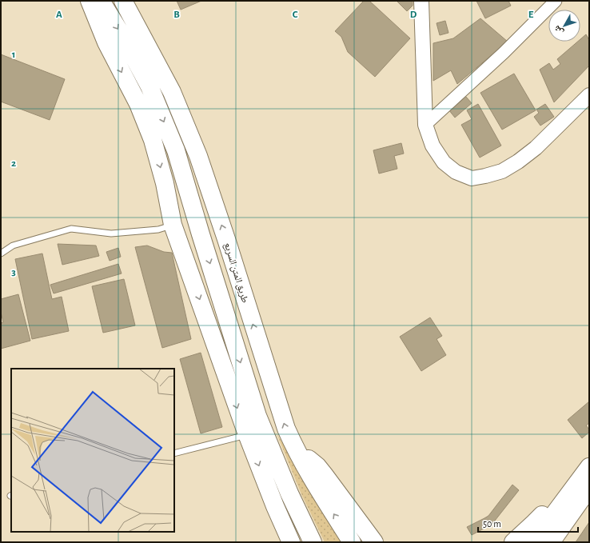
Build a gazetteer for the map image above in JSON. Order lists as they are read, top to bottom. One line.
{"streets":{"highway":["طريق المتن السريع"]},"scale_bar":"50 m","north":"bottom left","grid":{"columns":["A","B","C","D","E"],"rows":["1","2","3"]}}
